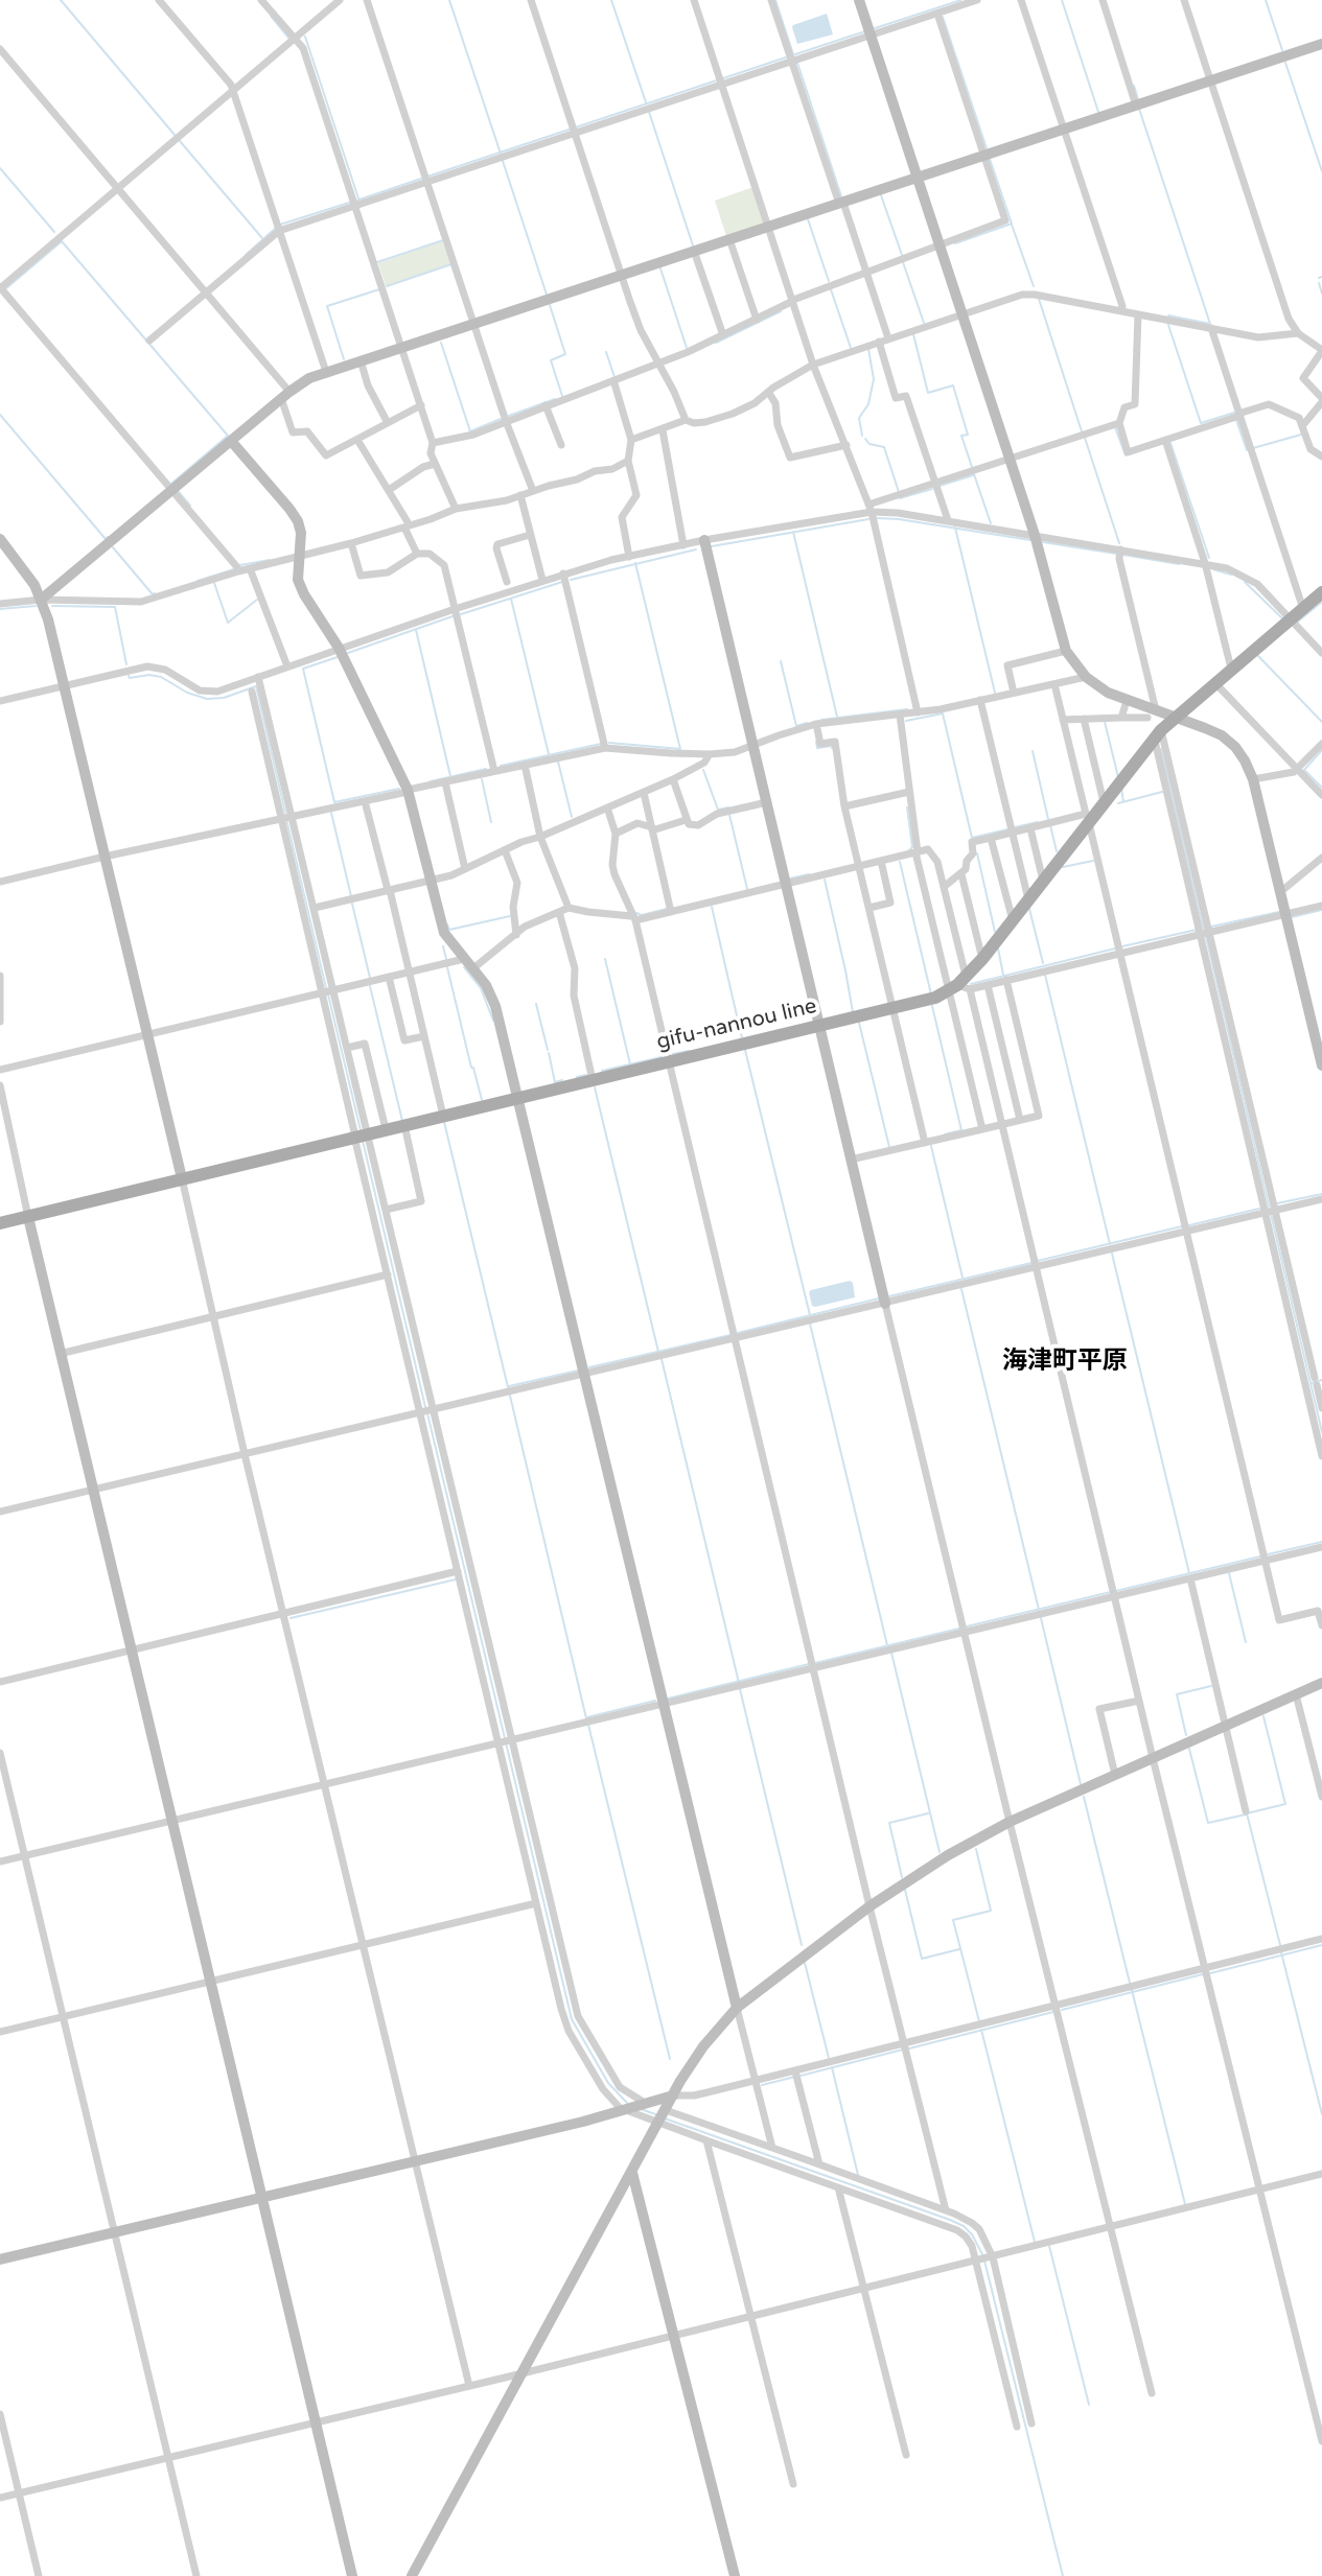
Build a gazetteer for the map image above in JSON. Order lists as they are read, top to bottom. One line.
{"streets":{"main road":["gifu-nannou line"]},"districts":["海津町平原"]}
